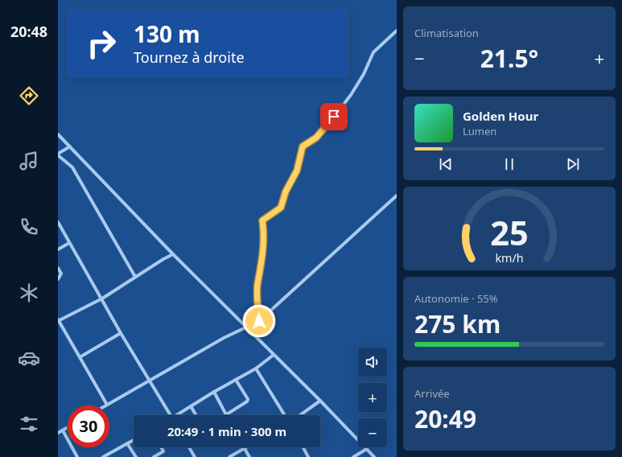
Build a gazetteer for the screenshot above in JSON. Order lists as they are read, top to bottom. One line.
{"page":{"tabs":"20:48","tile":["Climatisation",["Autonomie · 55%","275 km"],["Arrivée","20:49"]],"turn":["130 m","Tournez à droite"],"heat":["−","21.5°","+"],"song":["Golden Hour","Lumen"],"map_buttons":["+","−"],"limit":"30","trip":"20:49 · 1 min · 300 m","gauge":["25","km/h"]}}
